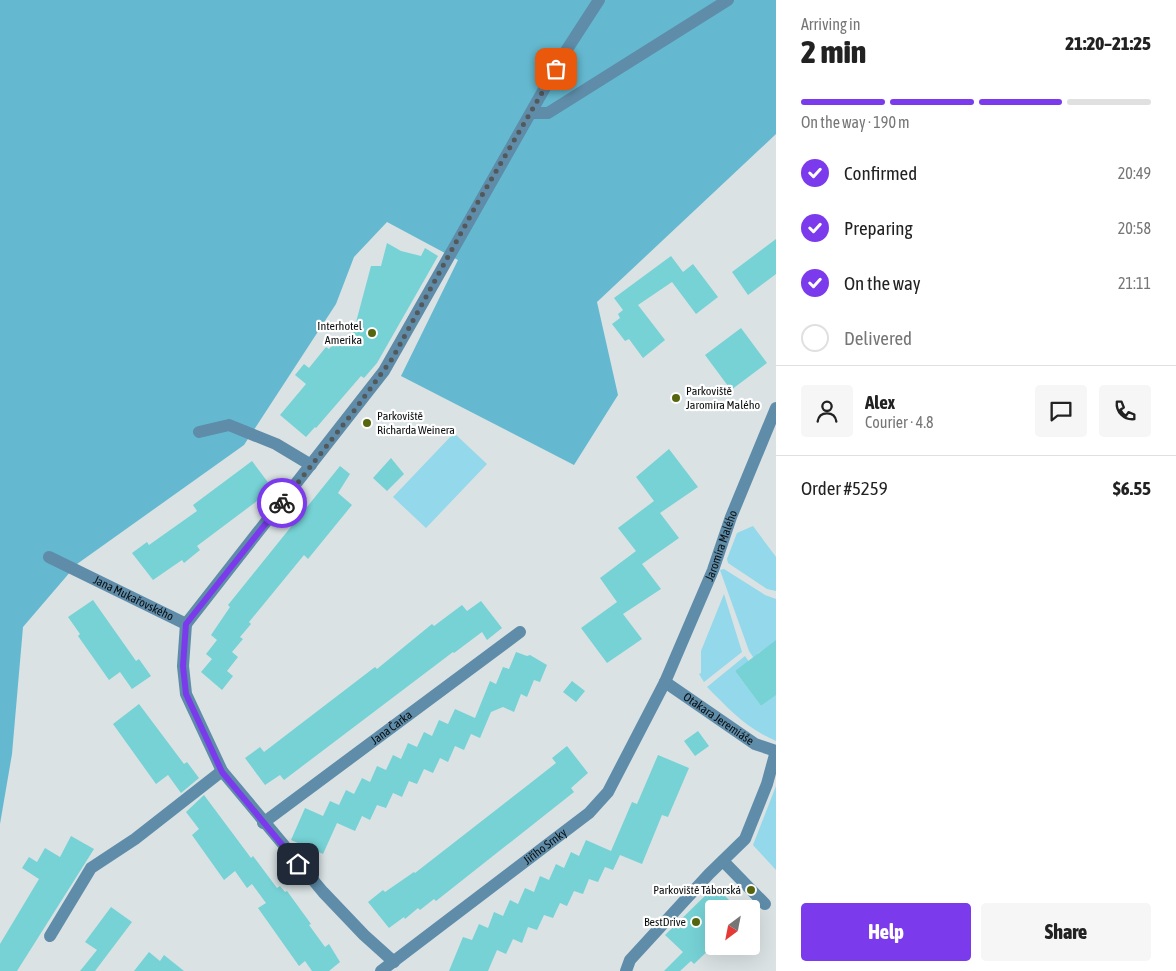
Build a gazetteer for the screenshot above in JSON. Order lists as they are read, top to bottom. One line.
{"streets":{"street":["Jaromíra Malého","Jana Mukařovského","Otakara Jeremiáše","Jana Čarka","Jiřího Srnky"]},"crossings":[["Jaromíra Malého","Otakara Jeremiáše"],["Jaromíra Malého","Jiřího Srnky"],["Jana Mukařovského","Jana Čarka"],["Jana Mukařovského","Jiřího Srnky"],["Otakara Jeremiáše","Jiřího Srnky"]],"places":["Interhotel Amerika","Parkoviště Jaromíra Malého","Parkoviště Richarda Weinera","Parkoviště Táborská","BestDrive"],"north":"bottom left","page":{"heading":["2 min","Arriving in","21:20–21:25"],"panel":["Alex","Courier · 4.8","Order #5259","$6.55"],"bar":"On the way · 190 m","list":[["Confirmed","20:49"],["Preparing","20:58"],["On the way","21:11"],"Delivered"],"buttons":["Help","Share"]}}
